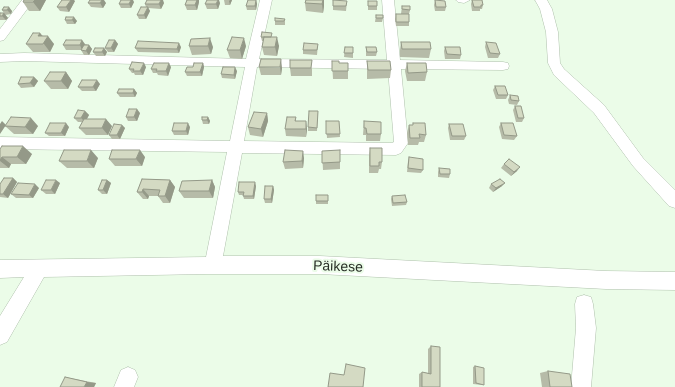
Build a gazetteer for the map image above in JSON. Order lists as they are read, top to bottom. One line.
{"streets":{"street":["Päikese"]}}
